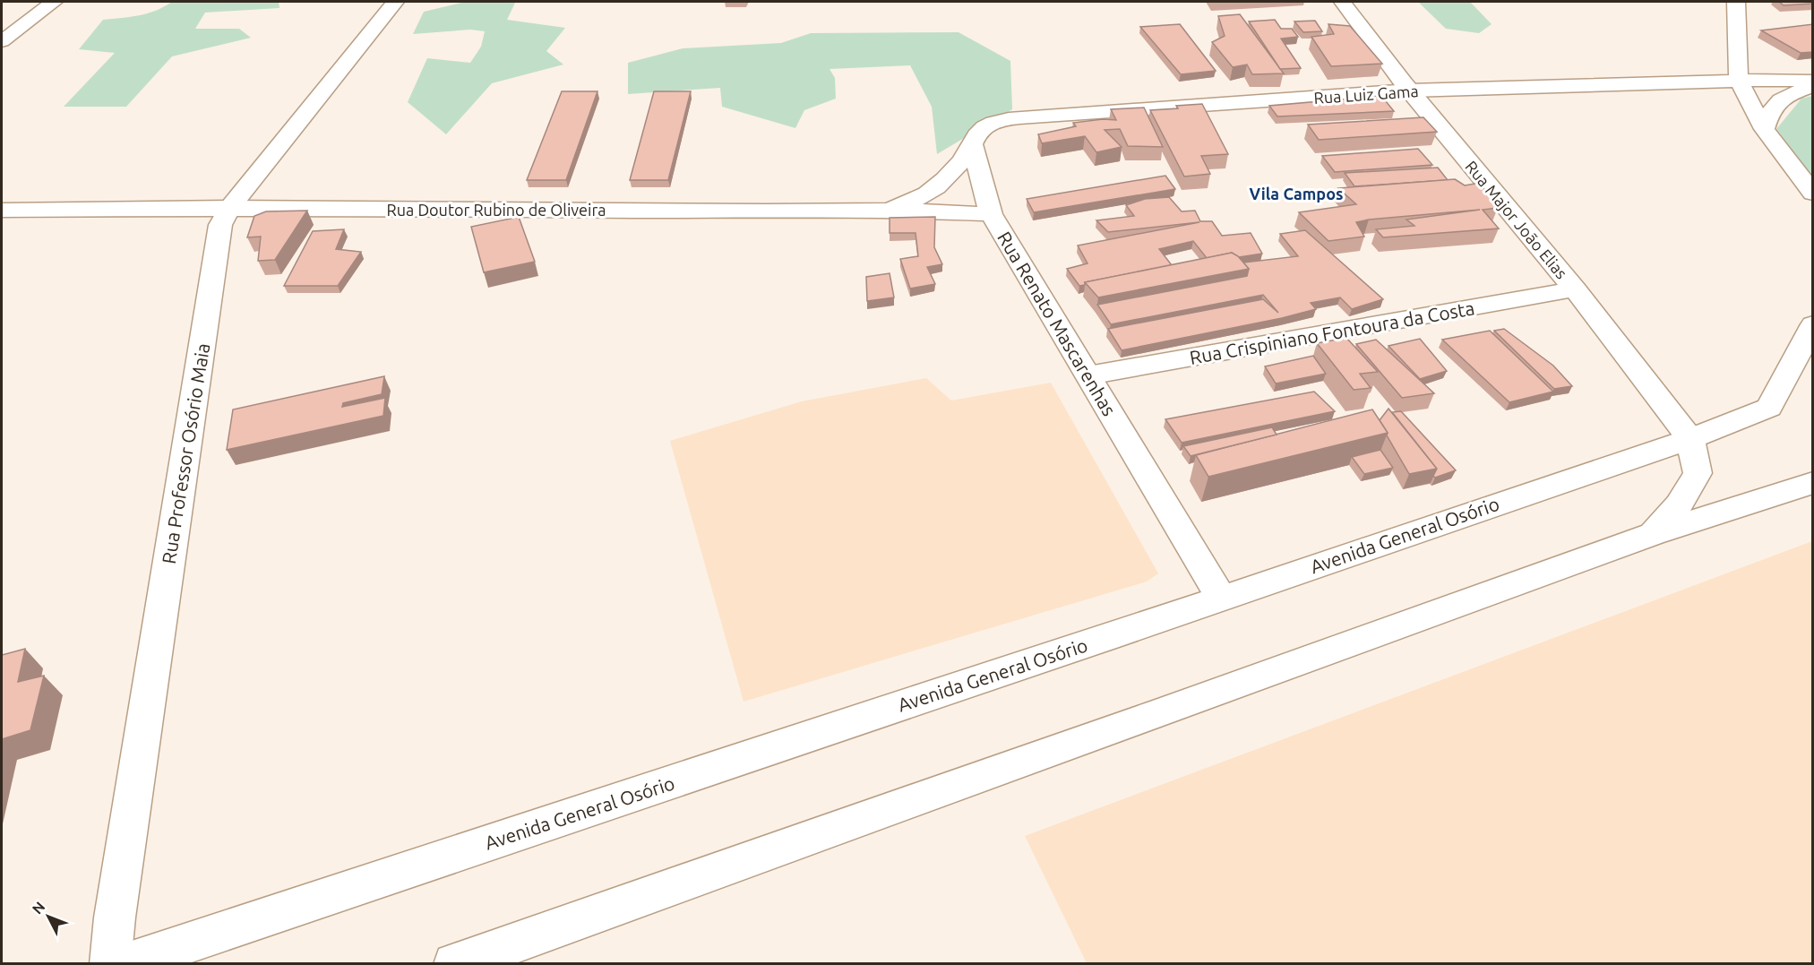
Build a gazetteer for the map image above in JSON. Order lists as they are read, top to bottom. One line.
{"streets":{"street":["Rua Luiz Gama","Rua Doutor Rubino de Oliveira","Rua Major João Elias","Rua Renato Mascarenhas","Rua Crispiniano Fontoura da Costa","Rua Professor Osório Maia","Avenida General Osório"]},"crossings":[["Rua Luiz Gama","Rua Major João Elias"],["Rua Luiz Gama","Rua Renato Mascarenhas"],["Rua Doutor Rubino de Oliveira","Rua Renato Mascarenhas"],["Rua Doutor Rubino de Oliveira","Rua Professor Osório Maia"],["Rua Major João Elias","Rua Crispiniano Fontoura da Costa"],["Rua Major João Elias","Avenida General Osório"],["Rua Renato Mascarenhas","Rua Crispiniano Fontoura da Costa"],["Rua Renato Mascarenhas","Avenida General Osório"]],"districts":["Vila Campos"],"north":"top left"}
